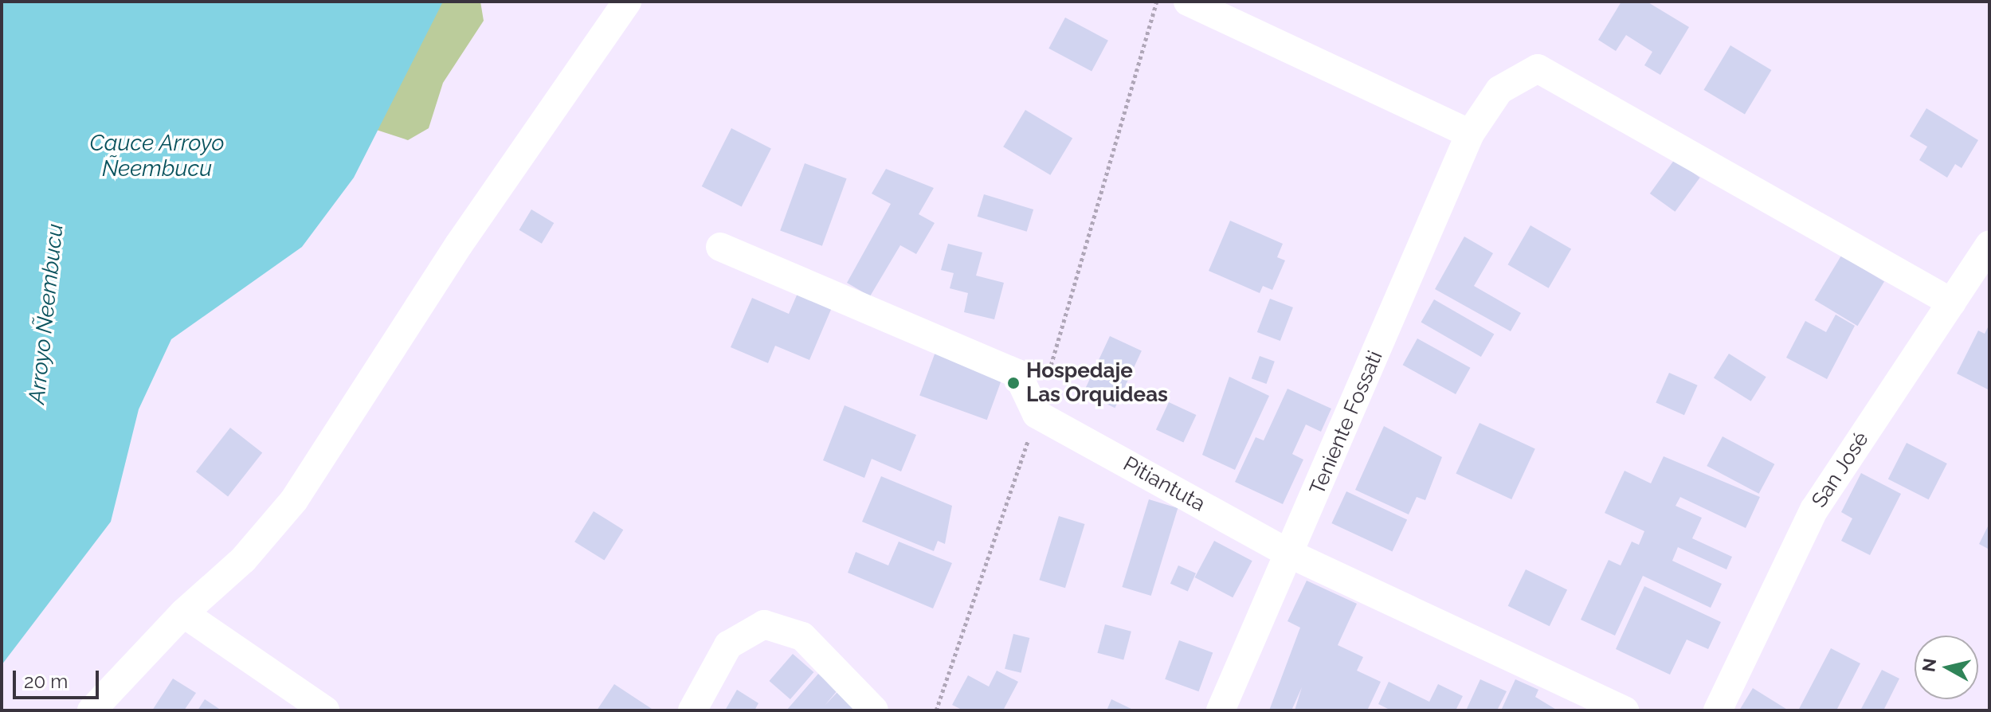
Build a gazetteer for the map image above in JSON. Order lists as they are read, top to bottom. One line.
{"streets":{"street":["Teniente Fossati","San José","Pitiantuta"]},"crossings":[["Teniente Fossati","San José"],["Teniente Fossati","Pitiantuta"]],"water":["Cauce Arroyo Ñeembucu","Arroyo Ñeembucu"],"places":["Hospedaje Las Orquideas"],"scale_bar":"20 m","north":"left"}
